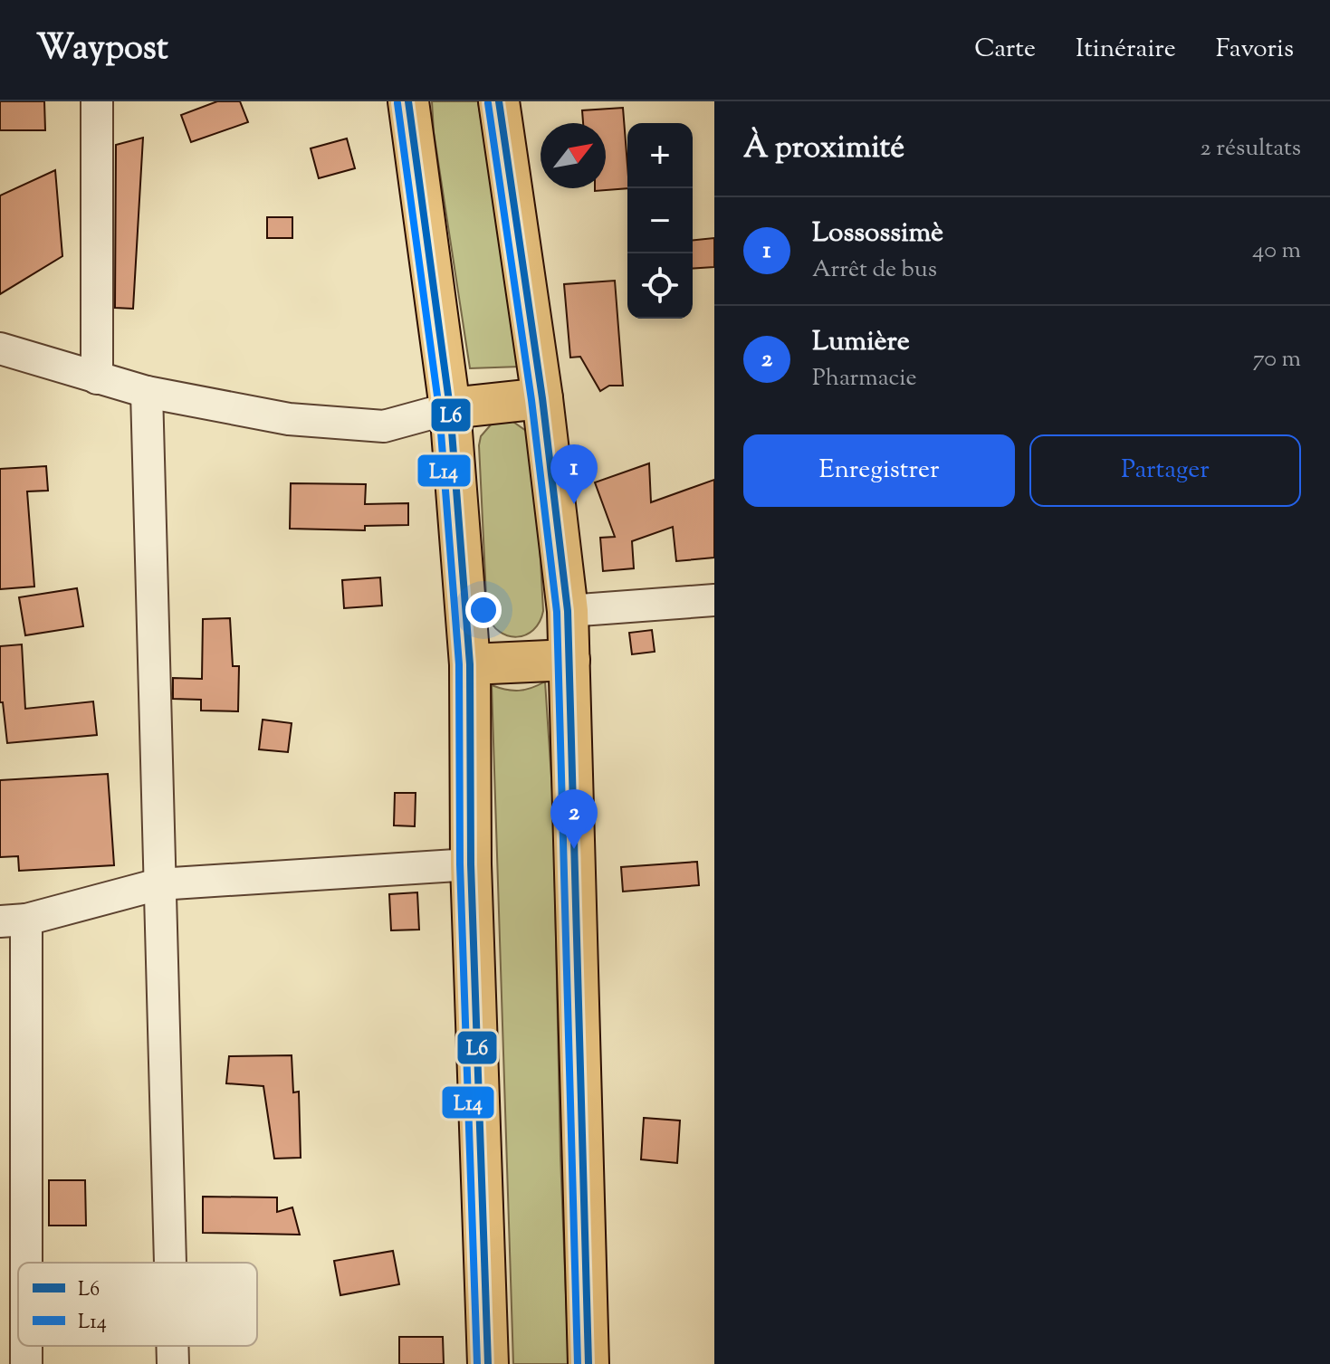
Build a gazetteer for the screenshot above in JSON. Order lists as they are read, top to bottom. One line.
{"lines":["transit line L6","transit line L14"],"legend":["L6","L14"],"north":"top right","page":{"header":"Waypost","nav":["Carte","Itinéraire","Favoris"],"heading":["À proximité","2 résultats"],"map_buttons":["+","−"],"list":[{"mark":"1","name":"Lossossimè","note":"Arrêt de bus","value":"40 m"},{"mark":"2","name":"Lumière","note":"Pharmacie","value":"70 m"}],"buttons":["Enregistrer","Partager"],"pins":["1","2"]}}
